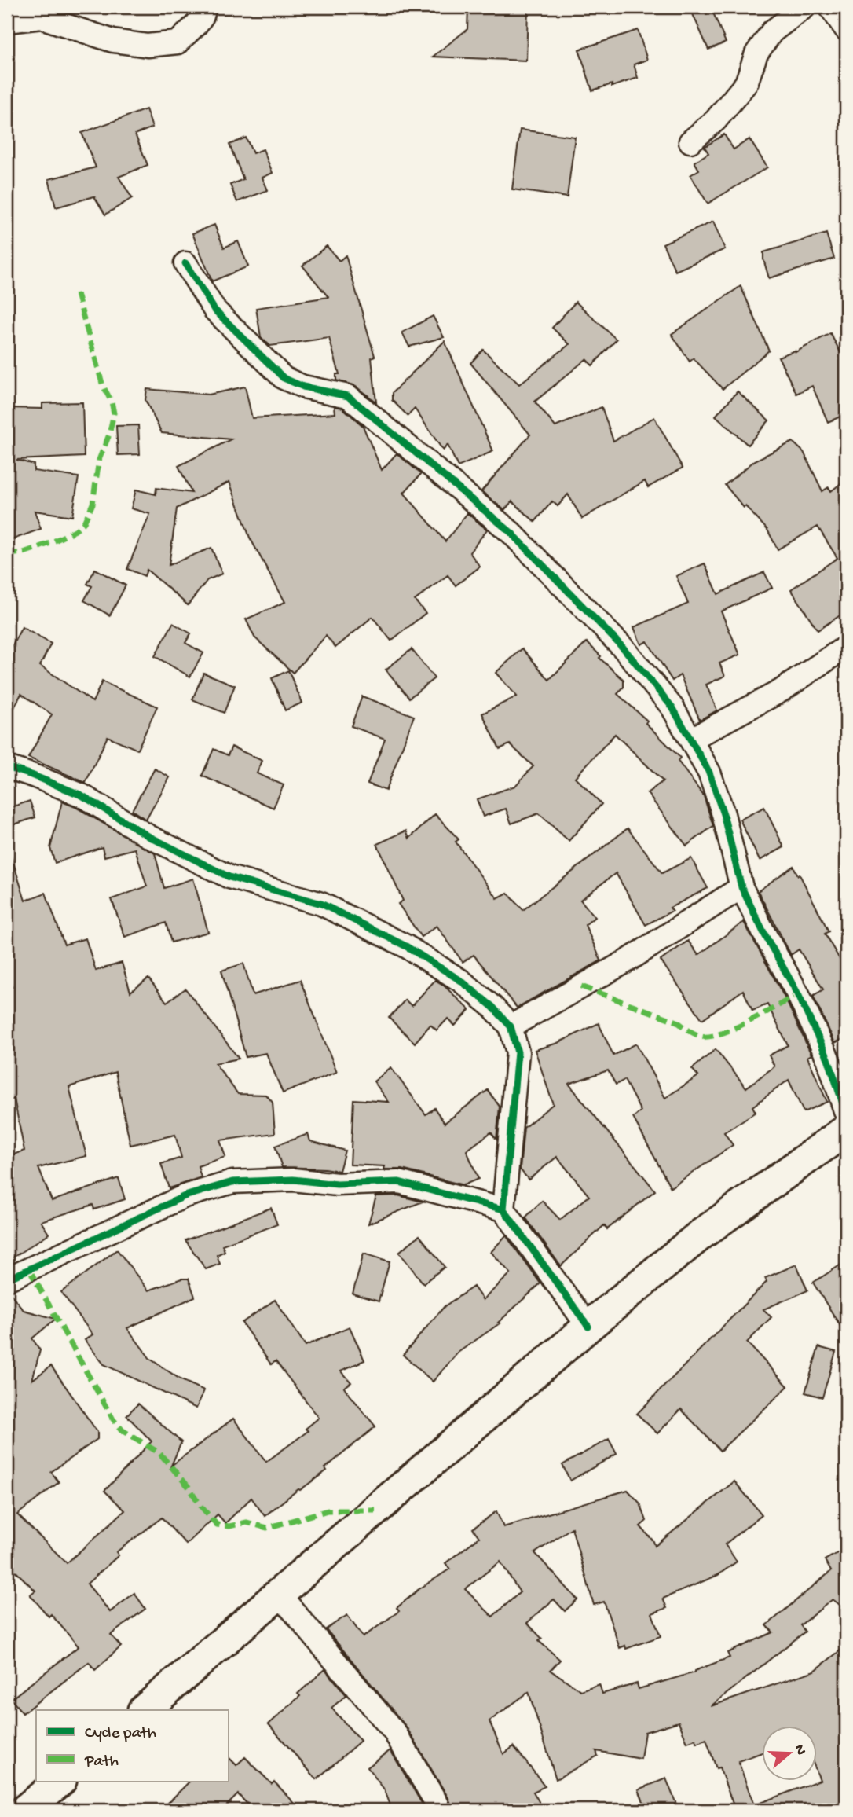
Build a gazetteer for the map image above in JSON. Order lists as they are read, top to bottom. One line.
{"legend":["Cycle path","Path"],"north":"right"}
